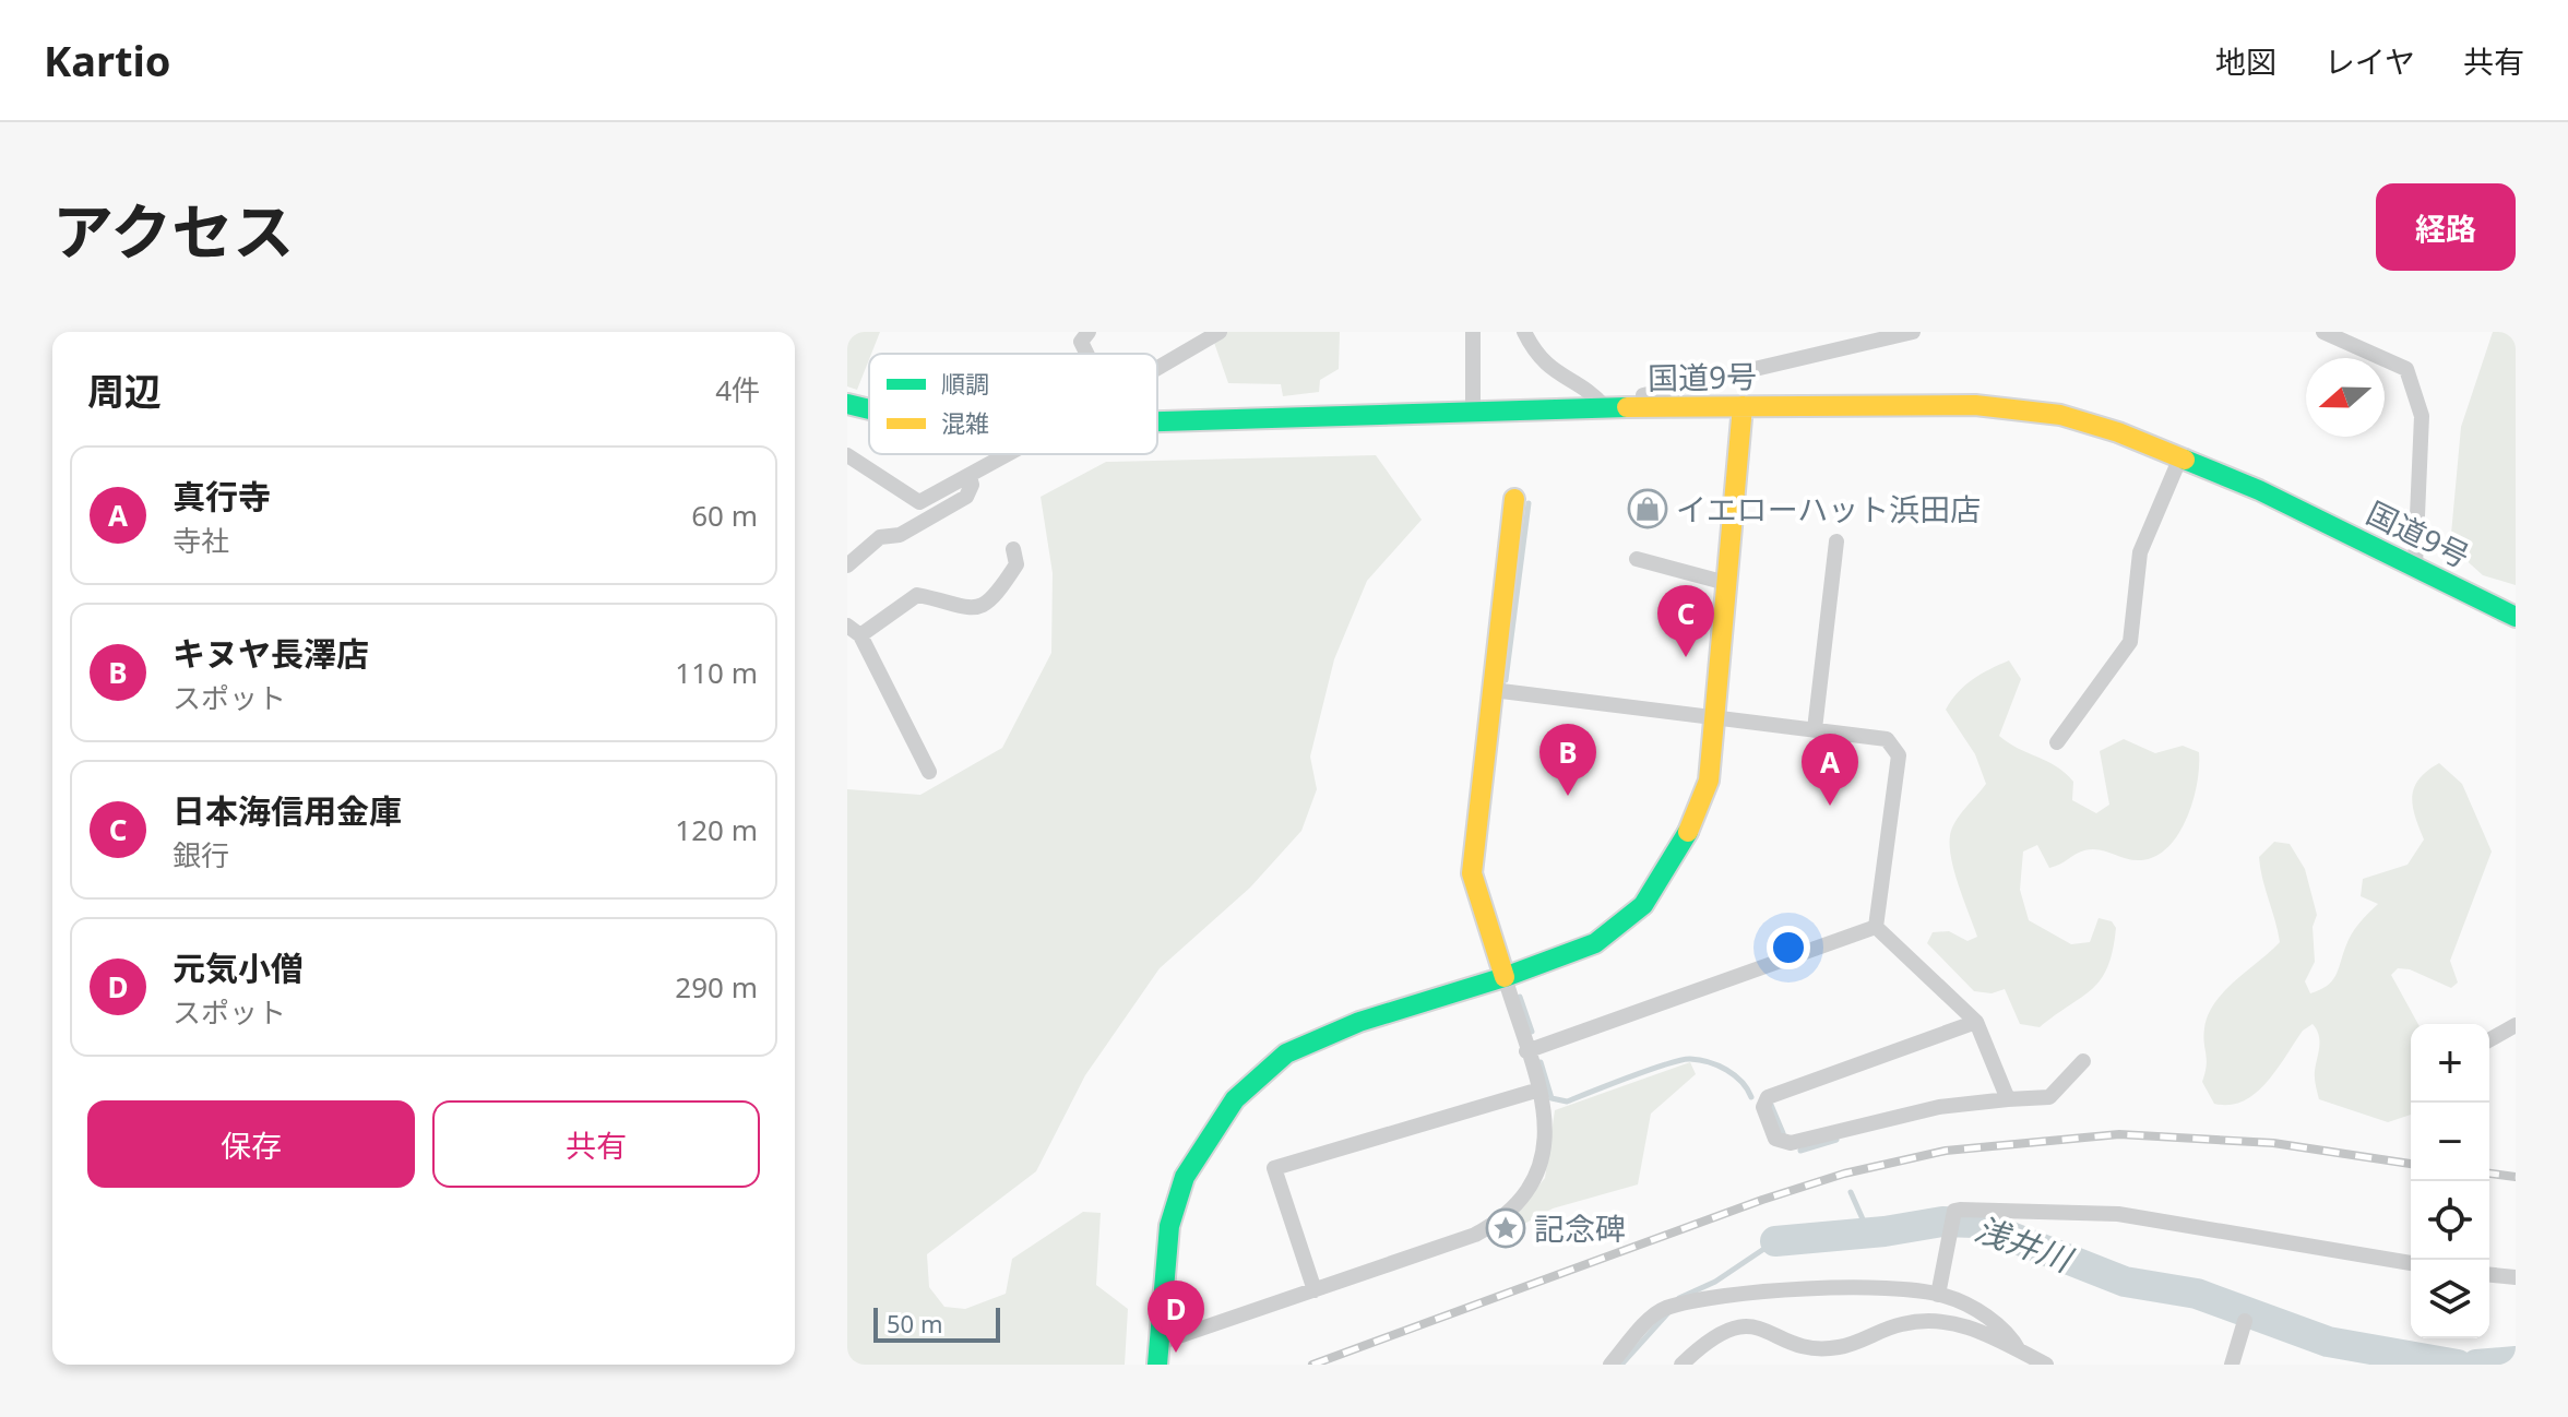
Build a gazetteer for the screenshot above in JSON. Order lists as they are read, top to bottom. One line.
{"streets":{"main road":["国道9号"]},"water":["浅井川"],"places":{"shop":["イエローハット浜田店"],"place":["記念碑"]},"legend":["順調","混雑"],"scale_bar":"50 m","north":"left","page":{"header":"Kartio","nav":["地図","レイヤ","共有"],"title":"アクセス","buttons":["経路",["保存","共有"]],"heading":["周辺","4件"],"list":[{"mark":"A","name":"真行寺","note":"寺社","value":"60 m"},{"mark":"B","name":"キヌヤ長澤店","note":"スポット","value":"110 m"},{"mark":"C","name":"日本海信用金庫","note":"銀行","value":"120 m"},{"mark":"D","name":"元気小僧","note":"スポット","value":"290 m"}],"pins":["C","B","A","D"],"map_buttons":["+","−"],"scale":"50 m"}}
